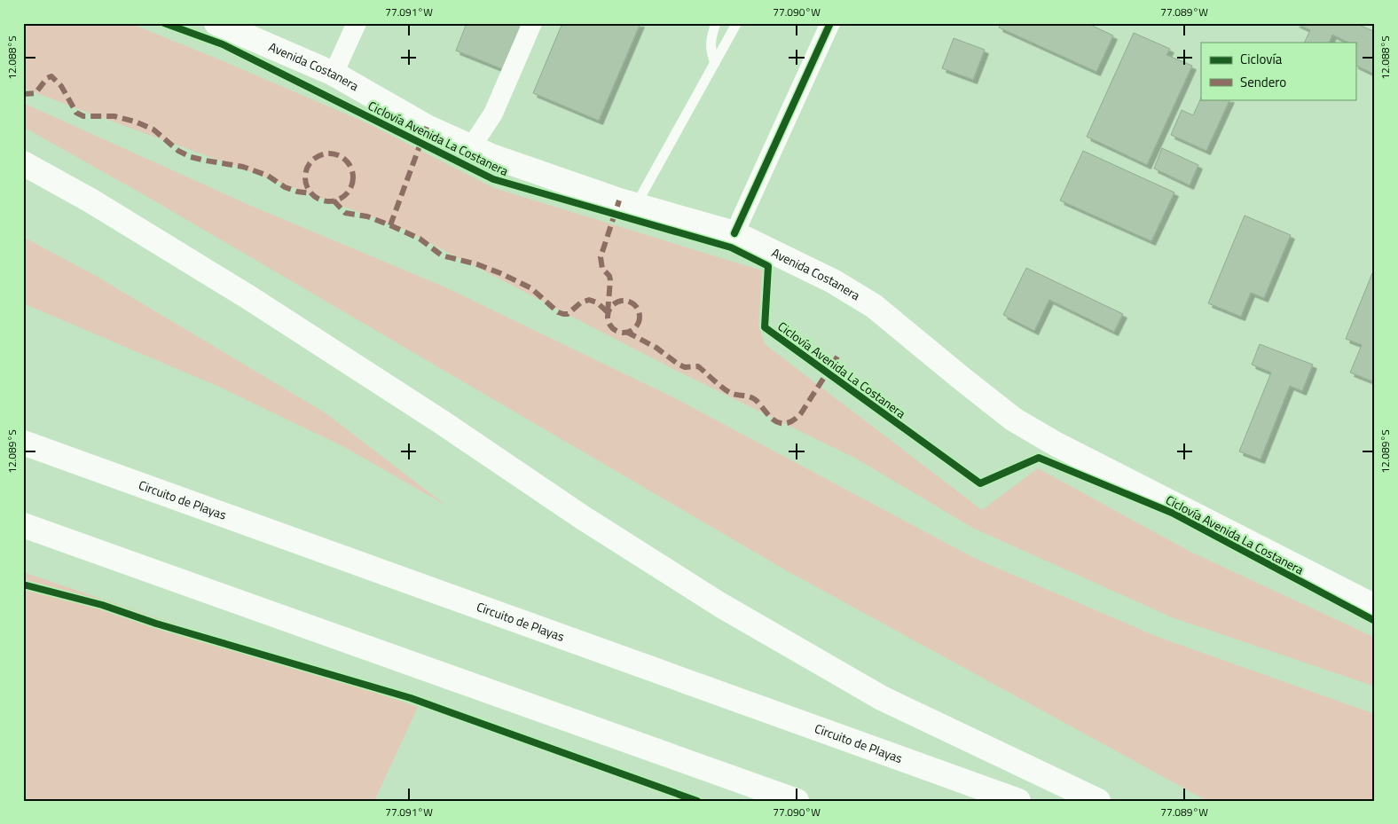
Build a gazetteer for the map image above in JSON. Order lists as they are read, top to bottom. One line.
{"streets":{"main road":["Avenida Costanera","Circuito de Playas"],"cycle path":["Ciclovía Avenida La Costanera"]},"legend":["Ciclovía","Sendero"],"coordinates":["77.091°W","77.090°W","77.089°W","12.088°S","12.089°S"]}
